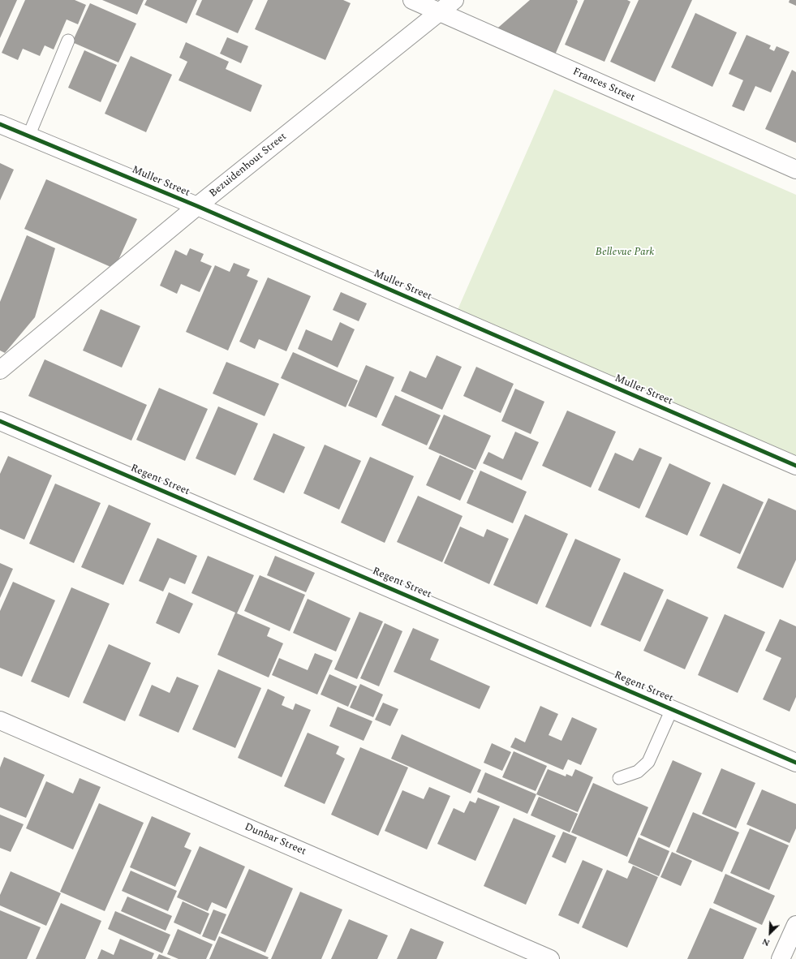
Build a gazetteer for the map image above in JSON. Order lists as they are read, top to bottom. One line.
{"streets":{"street":["Frances Street","Bezuidenhout Street","Muller Street","Regent Street","Dunbar Street"]},"crossings":[["Frances Street","Bezuidenhout Street"],["Bezuidenhout Street","Muller Street"]],"parks":["Bellevue Park"],"north":"bottom left"}
